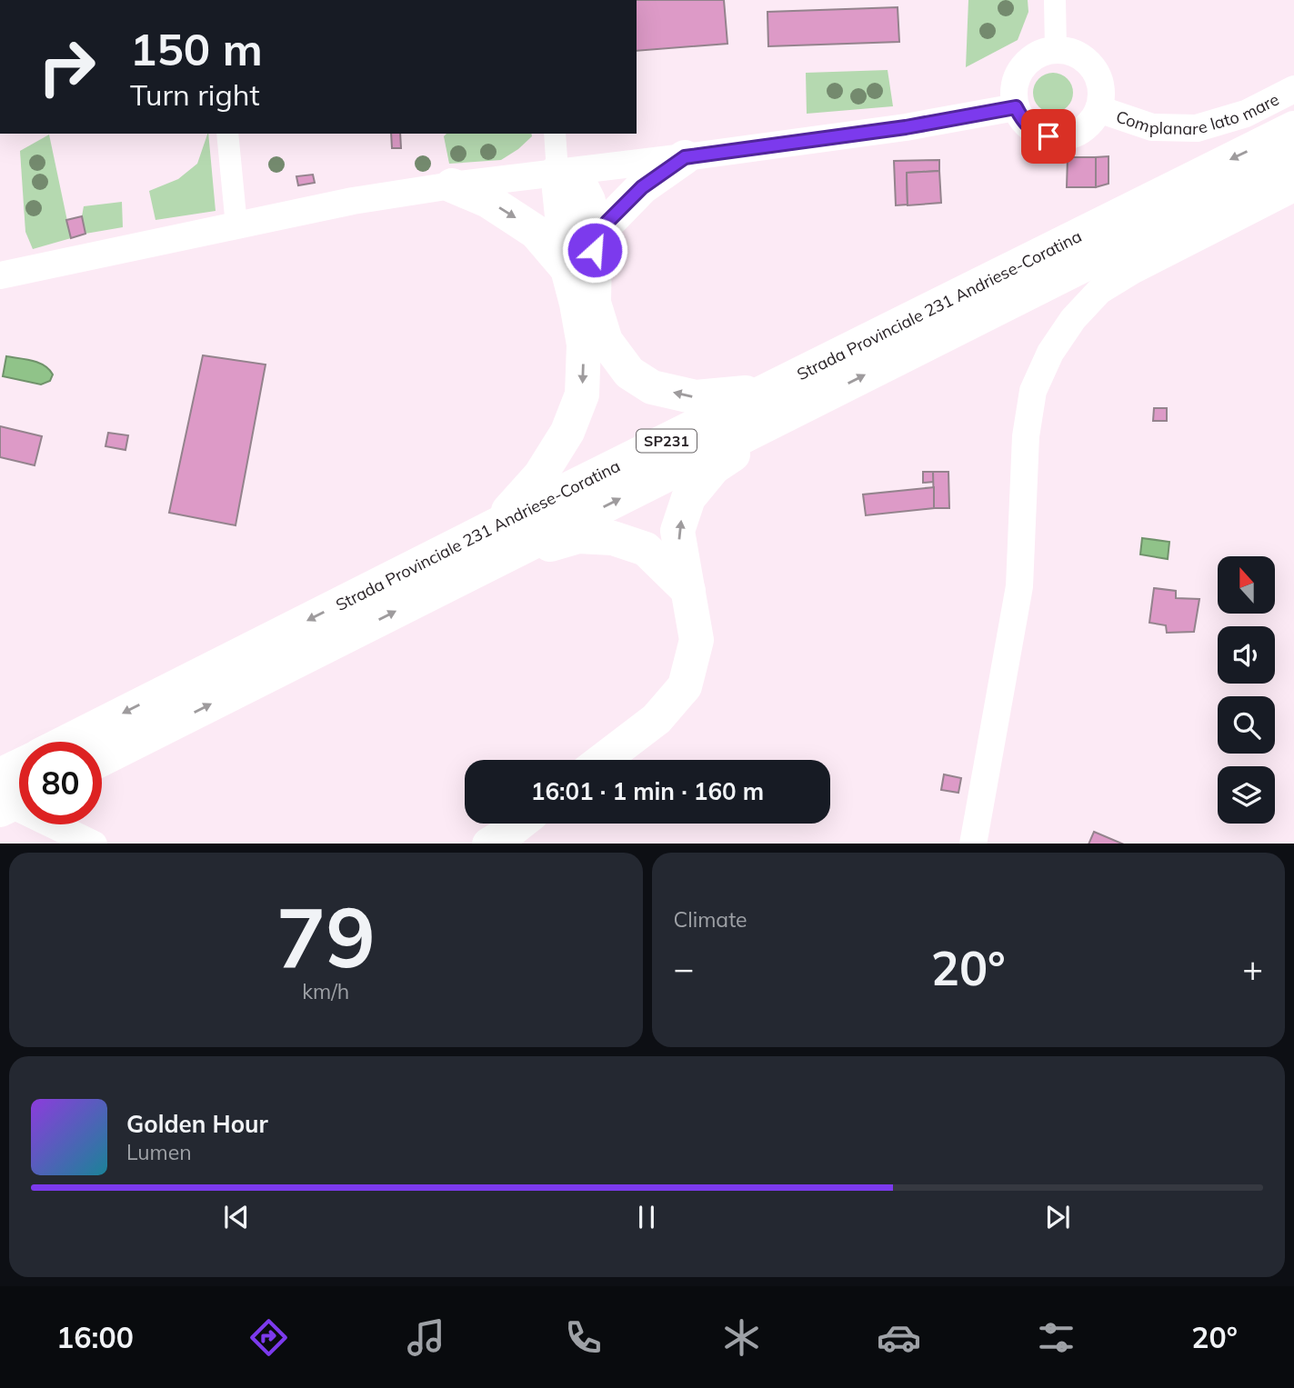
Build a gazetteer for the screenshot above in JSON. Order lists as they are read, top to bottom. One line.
{"streets":{"highway":["Strada Provinciale 231 Andriese-Coratina","SP231"],"street":["Complanare lato mare"]},"north":"top","page":{"turn":["150 m","Turn right"],"limit":"80","trip":"16:01 · 1 min · 160 m","tile":[["79","km/h"],"Climate"],"heat":["−","20°","+"],"song":["Golden Hour","Lumen"],"tabs":["16:00","20°"]}}
